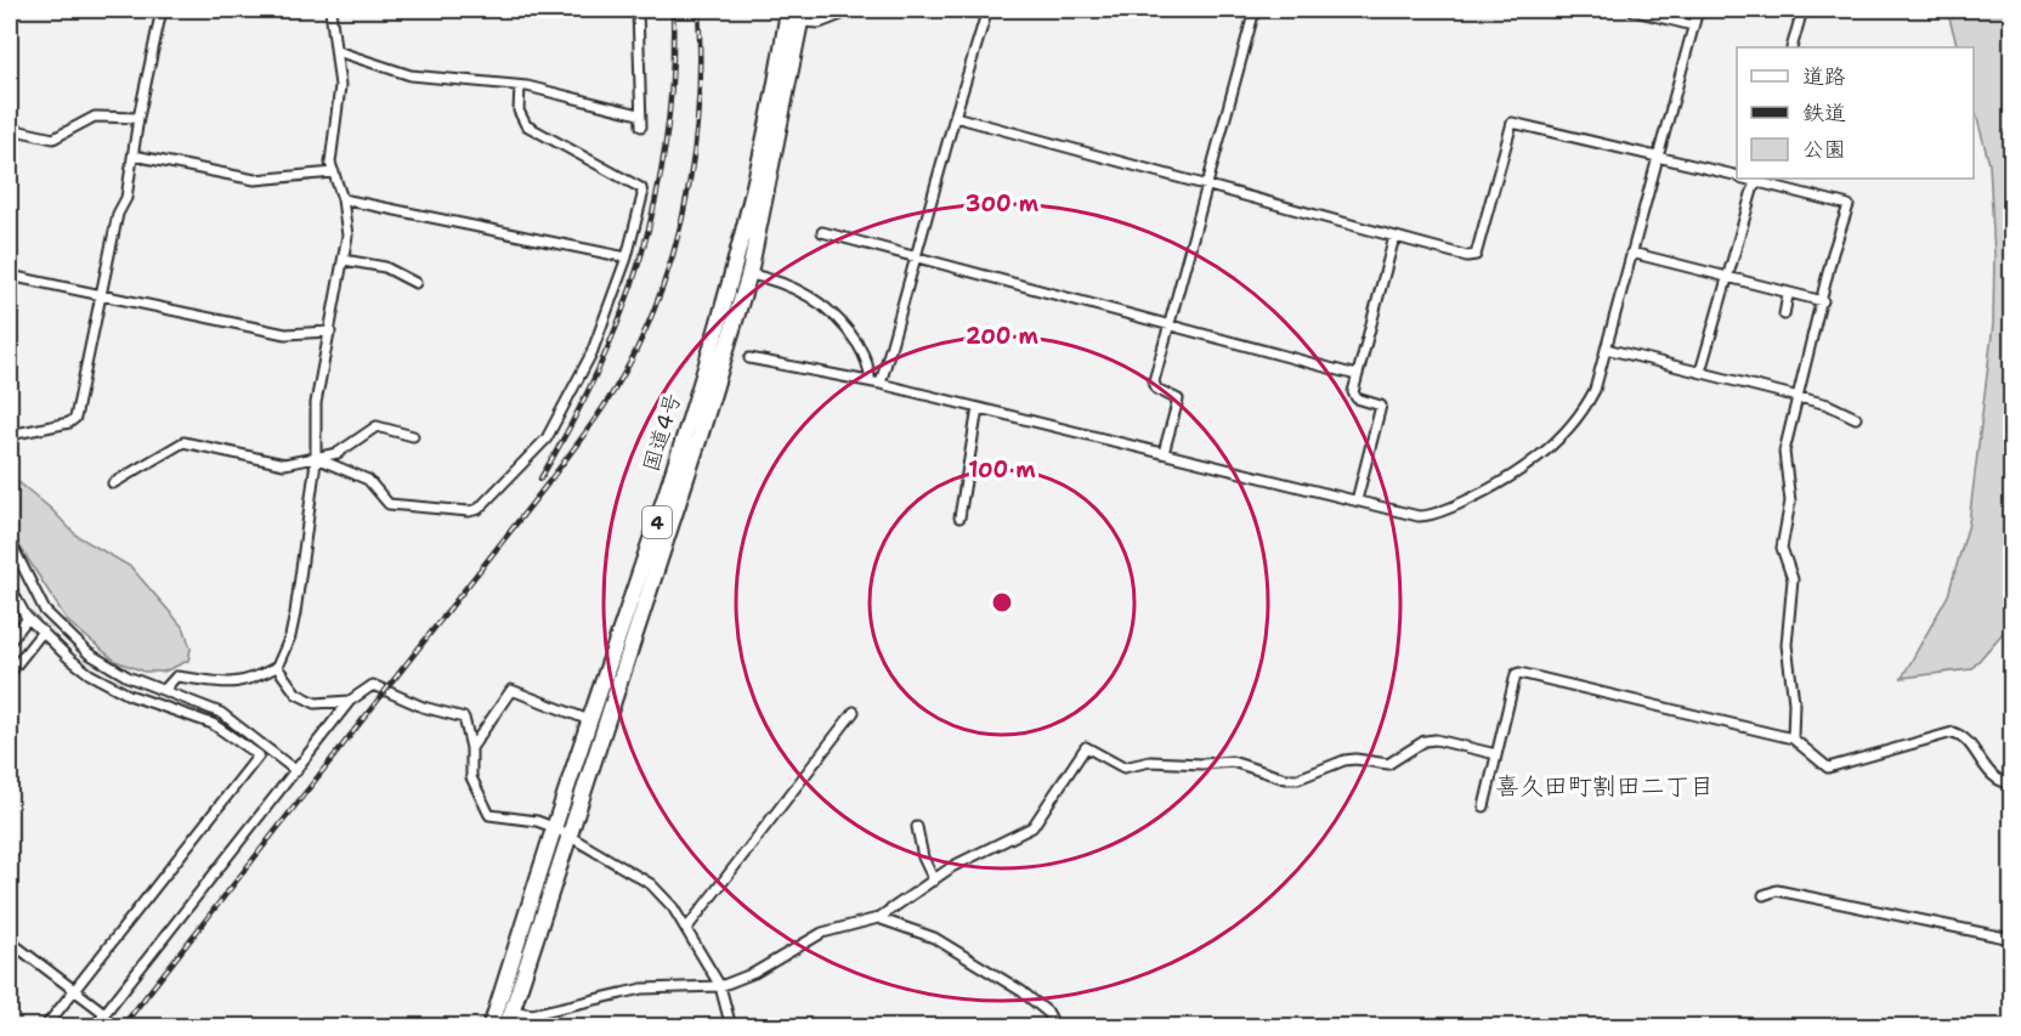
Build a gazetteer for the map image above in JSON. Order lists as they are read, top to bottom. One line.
{"streets":{"highway":["国道4号","4"]},"districts":["喜久田町割田二丁目"],"legend":["道路","鉄道","公園"],"rings":["300 m","200 m","100 m"]}
